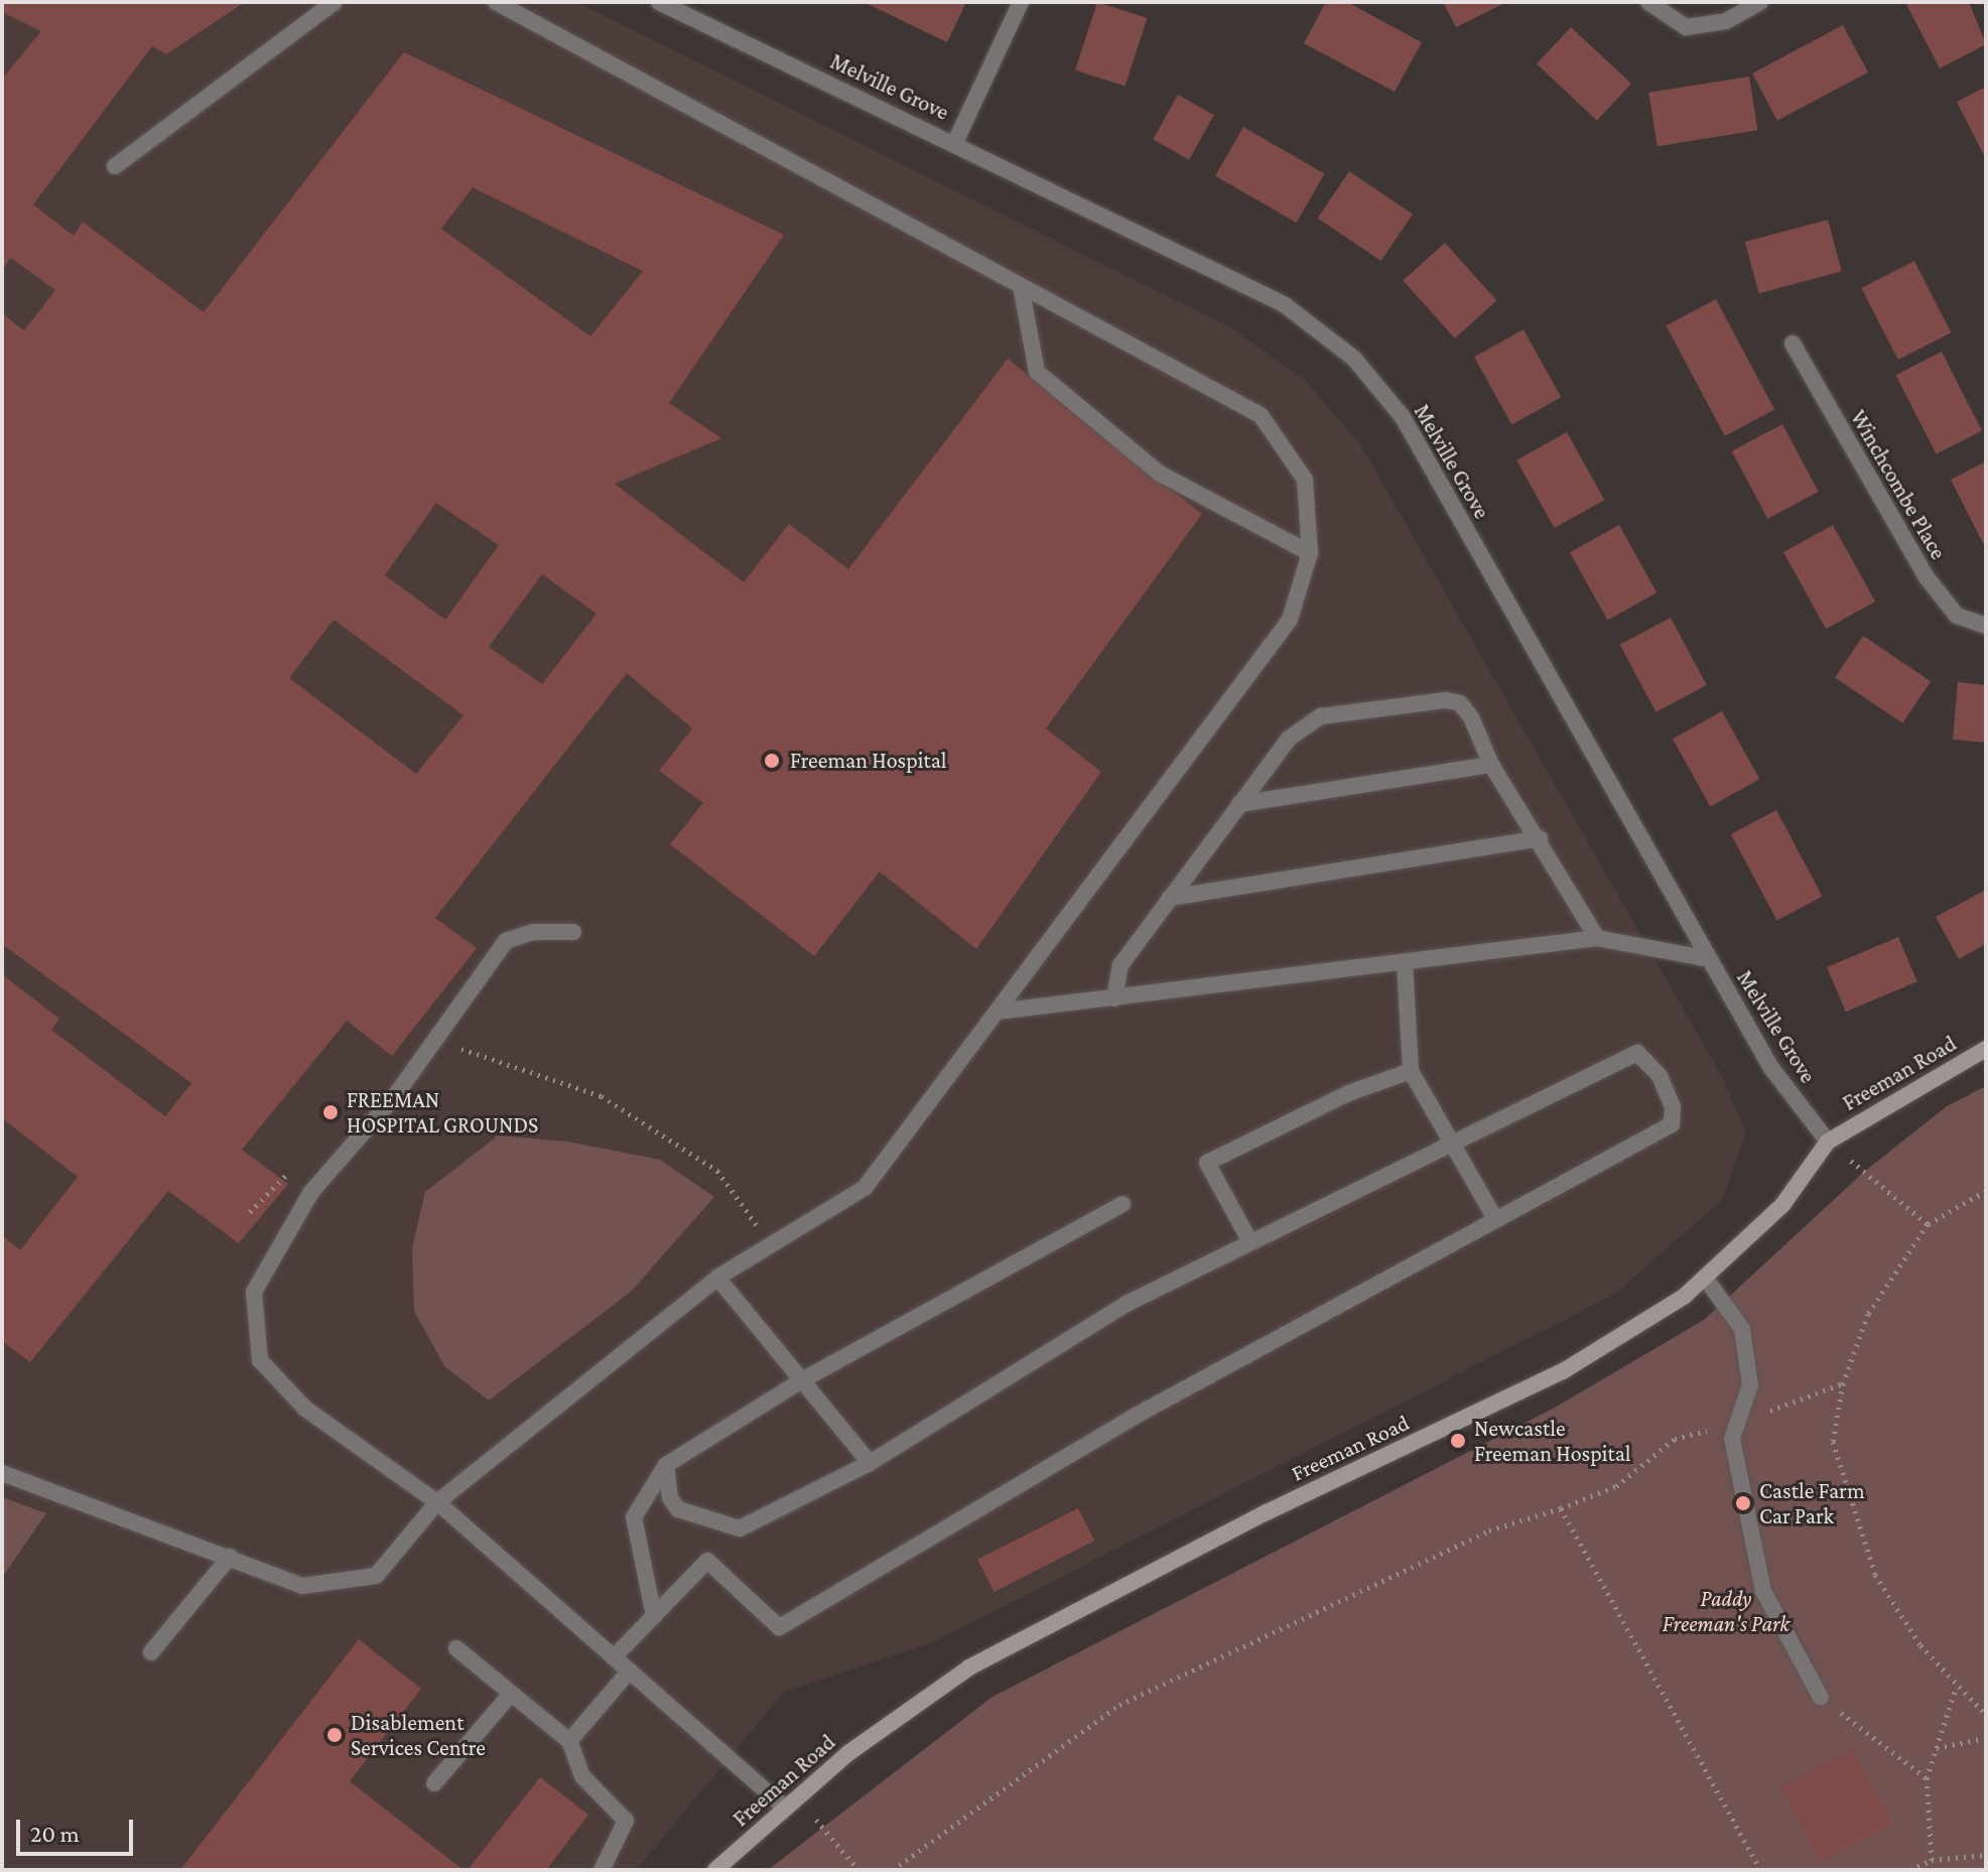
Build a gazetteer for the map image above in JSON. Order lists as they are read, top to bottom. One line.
{"streets":{"street":["Melville Grove","Winchcombe Place","Freeman Road"]},"crossings":[["Melville Grove","Freeman Road"]],"parks":["Paddy Freeman's Park"],"places":["Freeman Hospital","FREEMAN HOSPITAL GROUNDS","Newcastle Freeman Hospital","Castle Farm Car Park","Disablement Services Centre"],"scale_bar":"20 m"}
